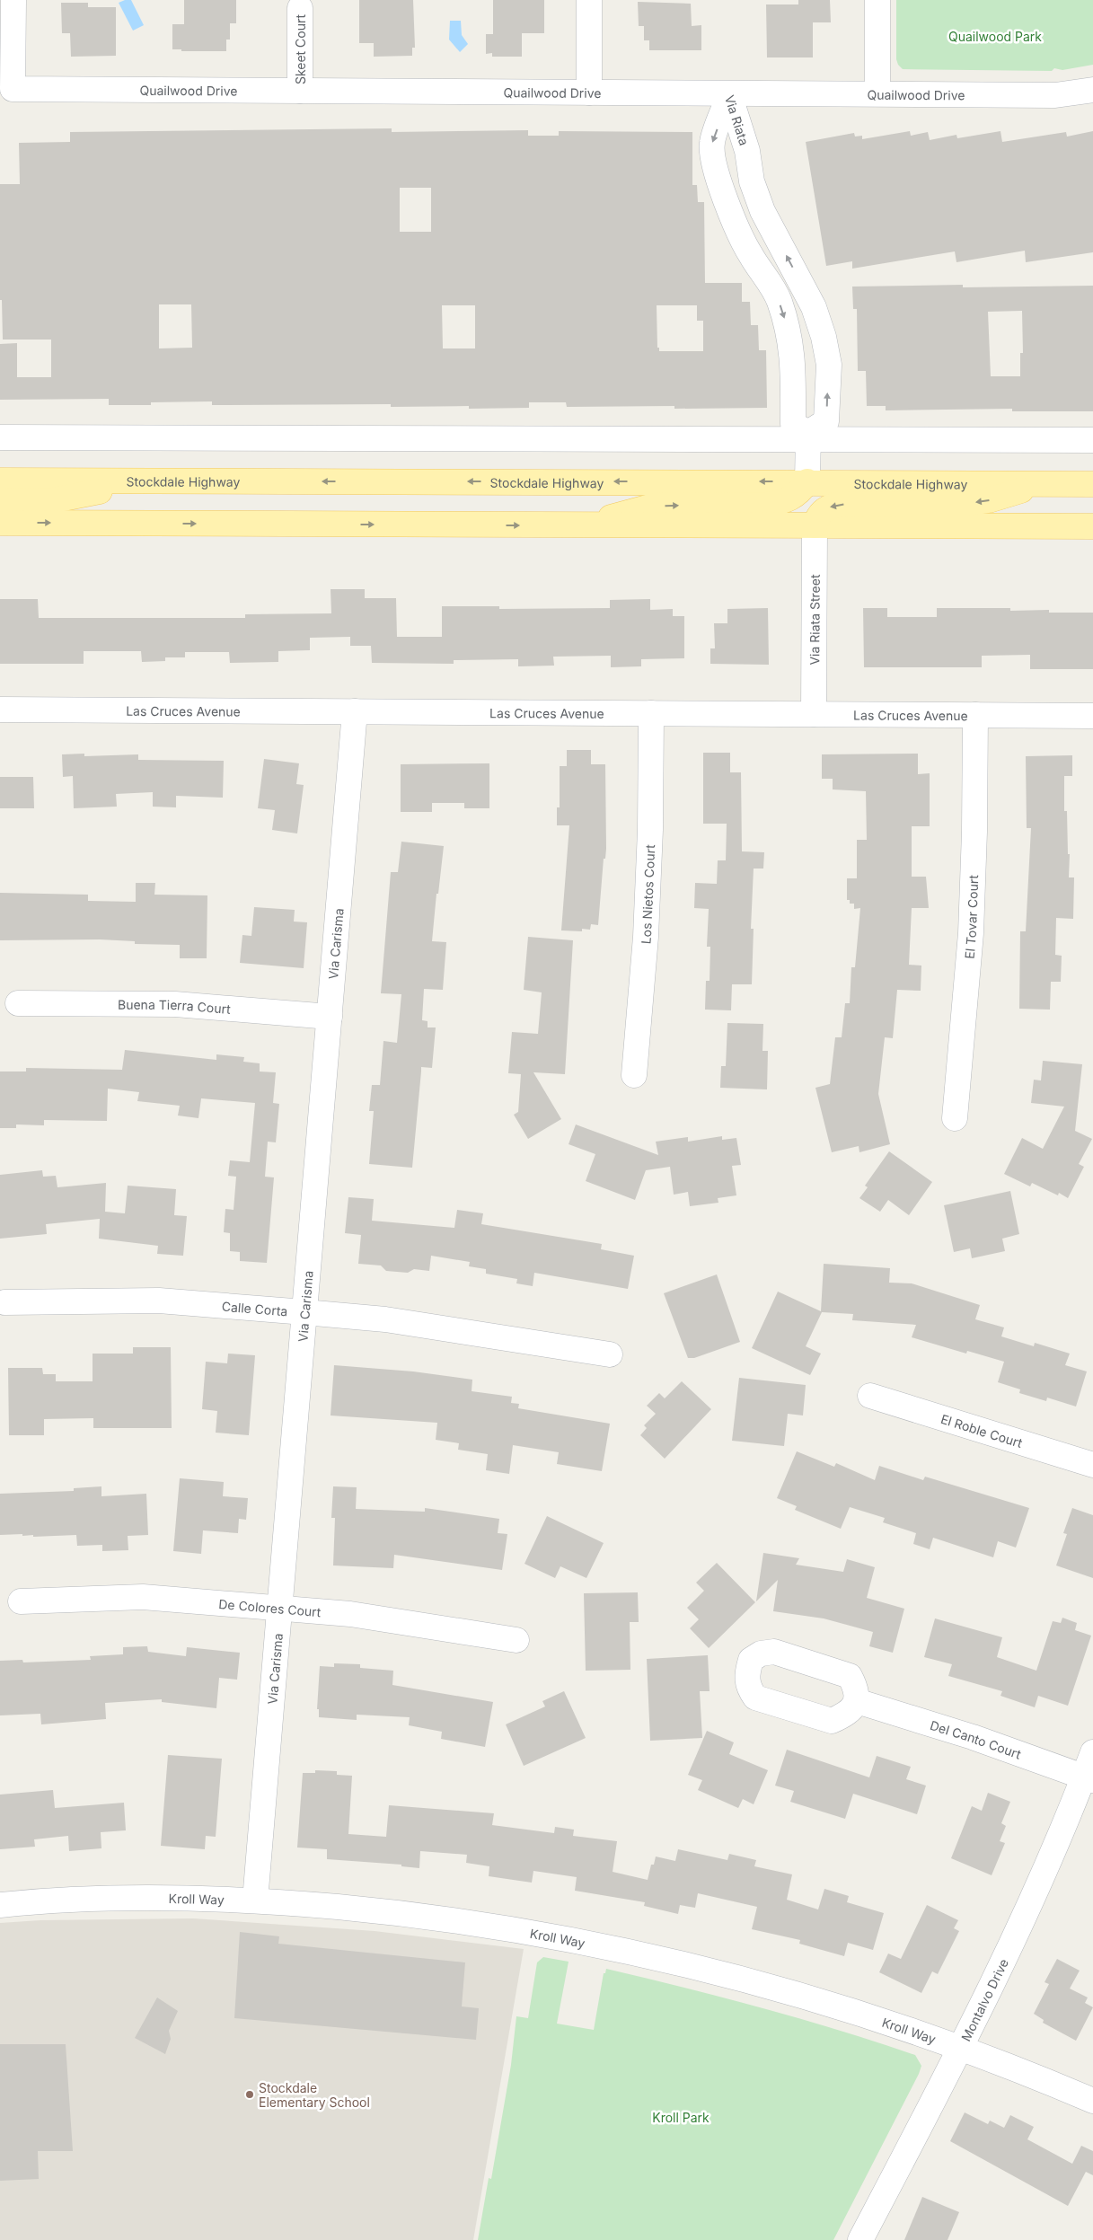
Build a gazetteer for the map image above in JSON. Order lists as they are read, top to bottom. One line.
{"streets":{"main road":["Stockdale Highway"],"street":["Skeet Court","Quailwood Drive","Via Riata","Via Riata Street","Las Cruces Avenue","Los Nietos Court","El Tovar Court","Via Carisma","Buena Tierra Court","Calle Corta","El Roble Court","De Colores Court","Del Canto Court","Kroll Way","Montalvo Drive"]},"crossings":[["Skeet Court","Quailwood Drive"],["Quailwood Drive","Via Riata"],["Via Riata Street","Las Cruces Avenue"],["Las Cruces Avenue","Los Nietos Court"],["Las Cruces Avenue","El Tovar Court"],["Las Cruces Avenue","Via Carisma"],["Via Carisma","Buena Tierra Court"],["Via Carisma","Calle Corta"],["Via Carisma","De Colores Court"],["Via Carisma","Kroll Way"],["Del Canto Court","Montalvo Drive"],["Kroll Way","Montalvo Drive"]],"parks":["Quailwood Park","Kroll Park"],"places":["Stockdale Elementary School"]}
